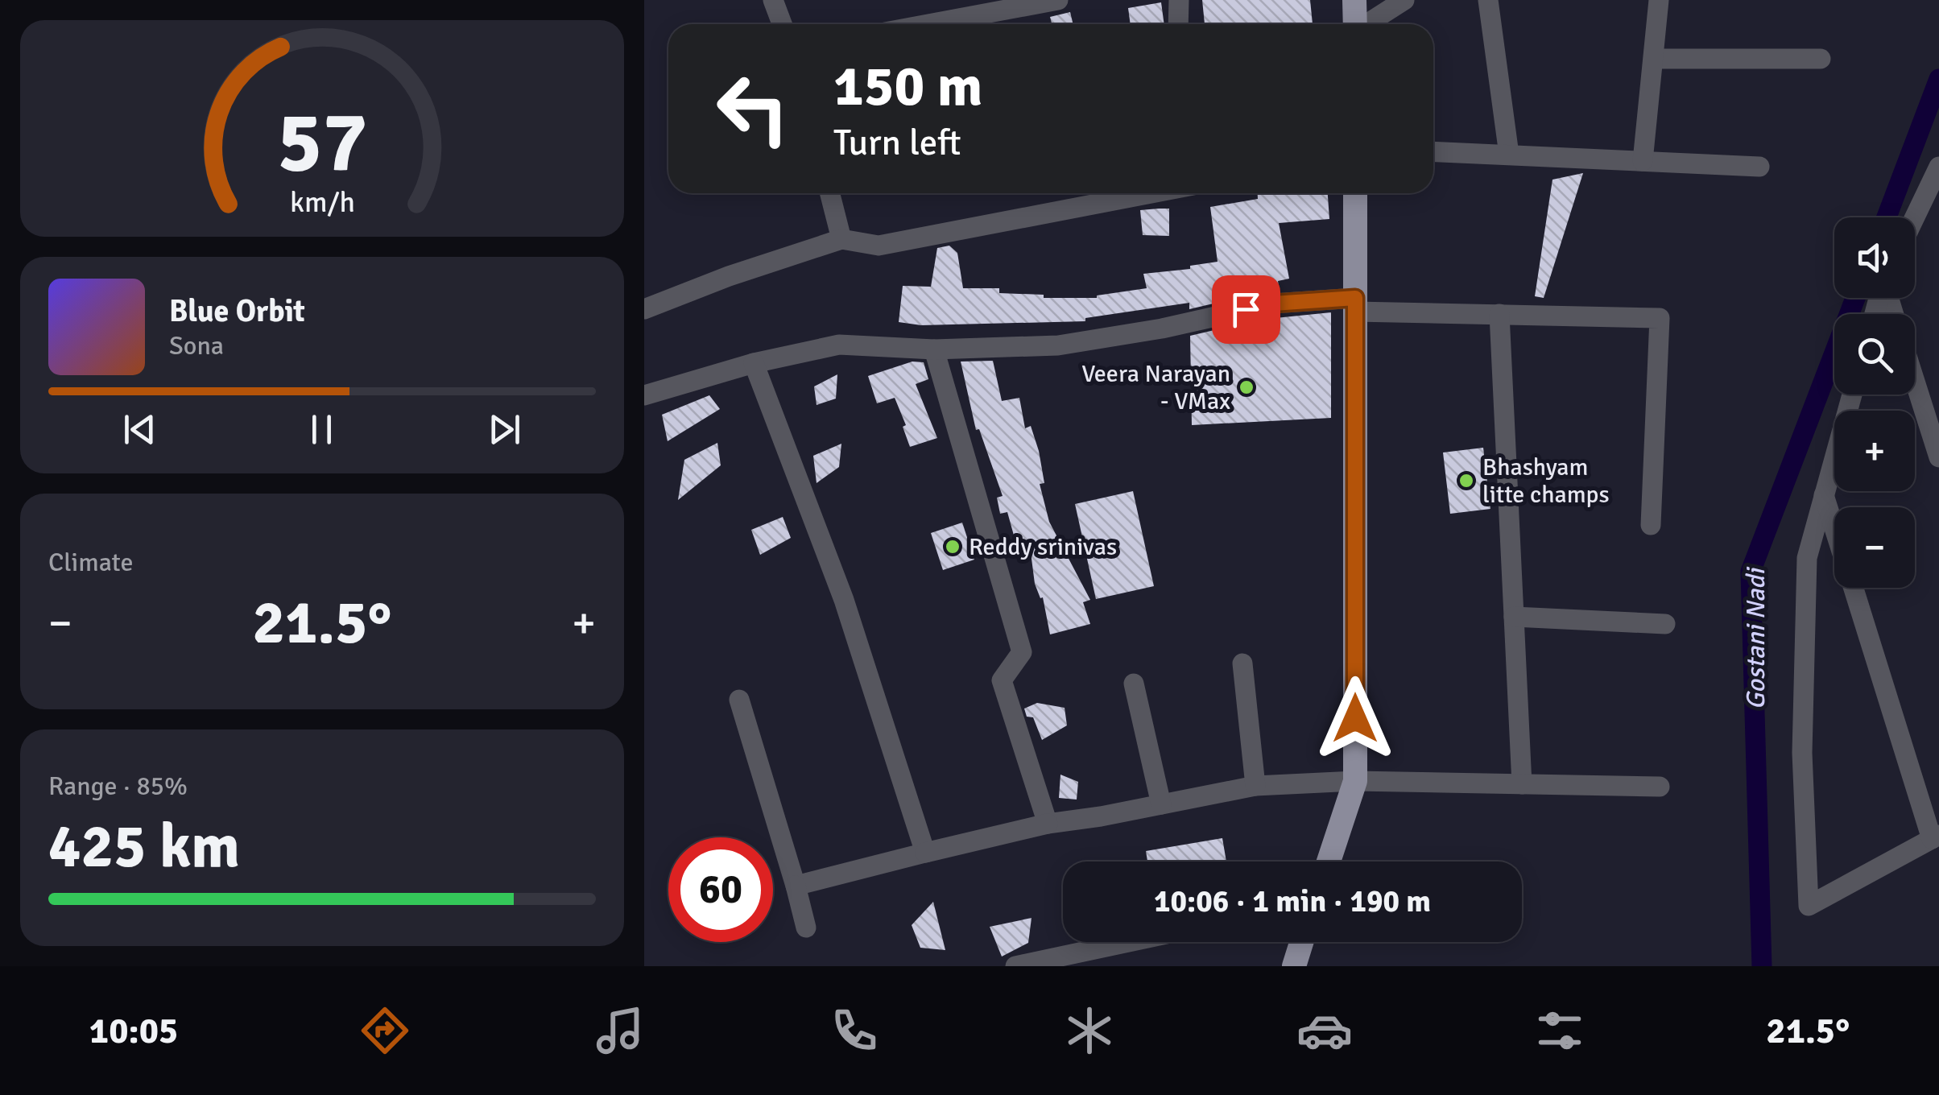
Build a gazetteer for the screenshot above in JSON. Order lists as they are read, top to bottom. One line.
{"water":["Gostani Nadi"],"places":["Veera Narayan - VMax","Bhashyam litte champs","Reddy srinivas"],"page":{"turn":["150 m","Turn left"],"map_buttons":["+","−"],"song":["Blue Orbit","Sona"],"tile":["Climate",["Range · 85%","425 km"]],"heat":["−","21.5°","+"],"limit":"60","trip":"10:06 · 1 min · 190 m","tabs":["10:05","21.5°"],"gauge":["57","km/h"]}}
